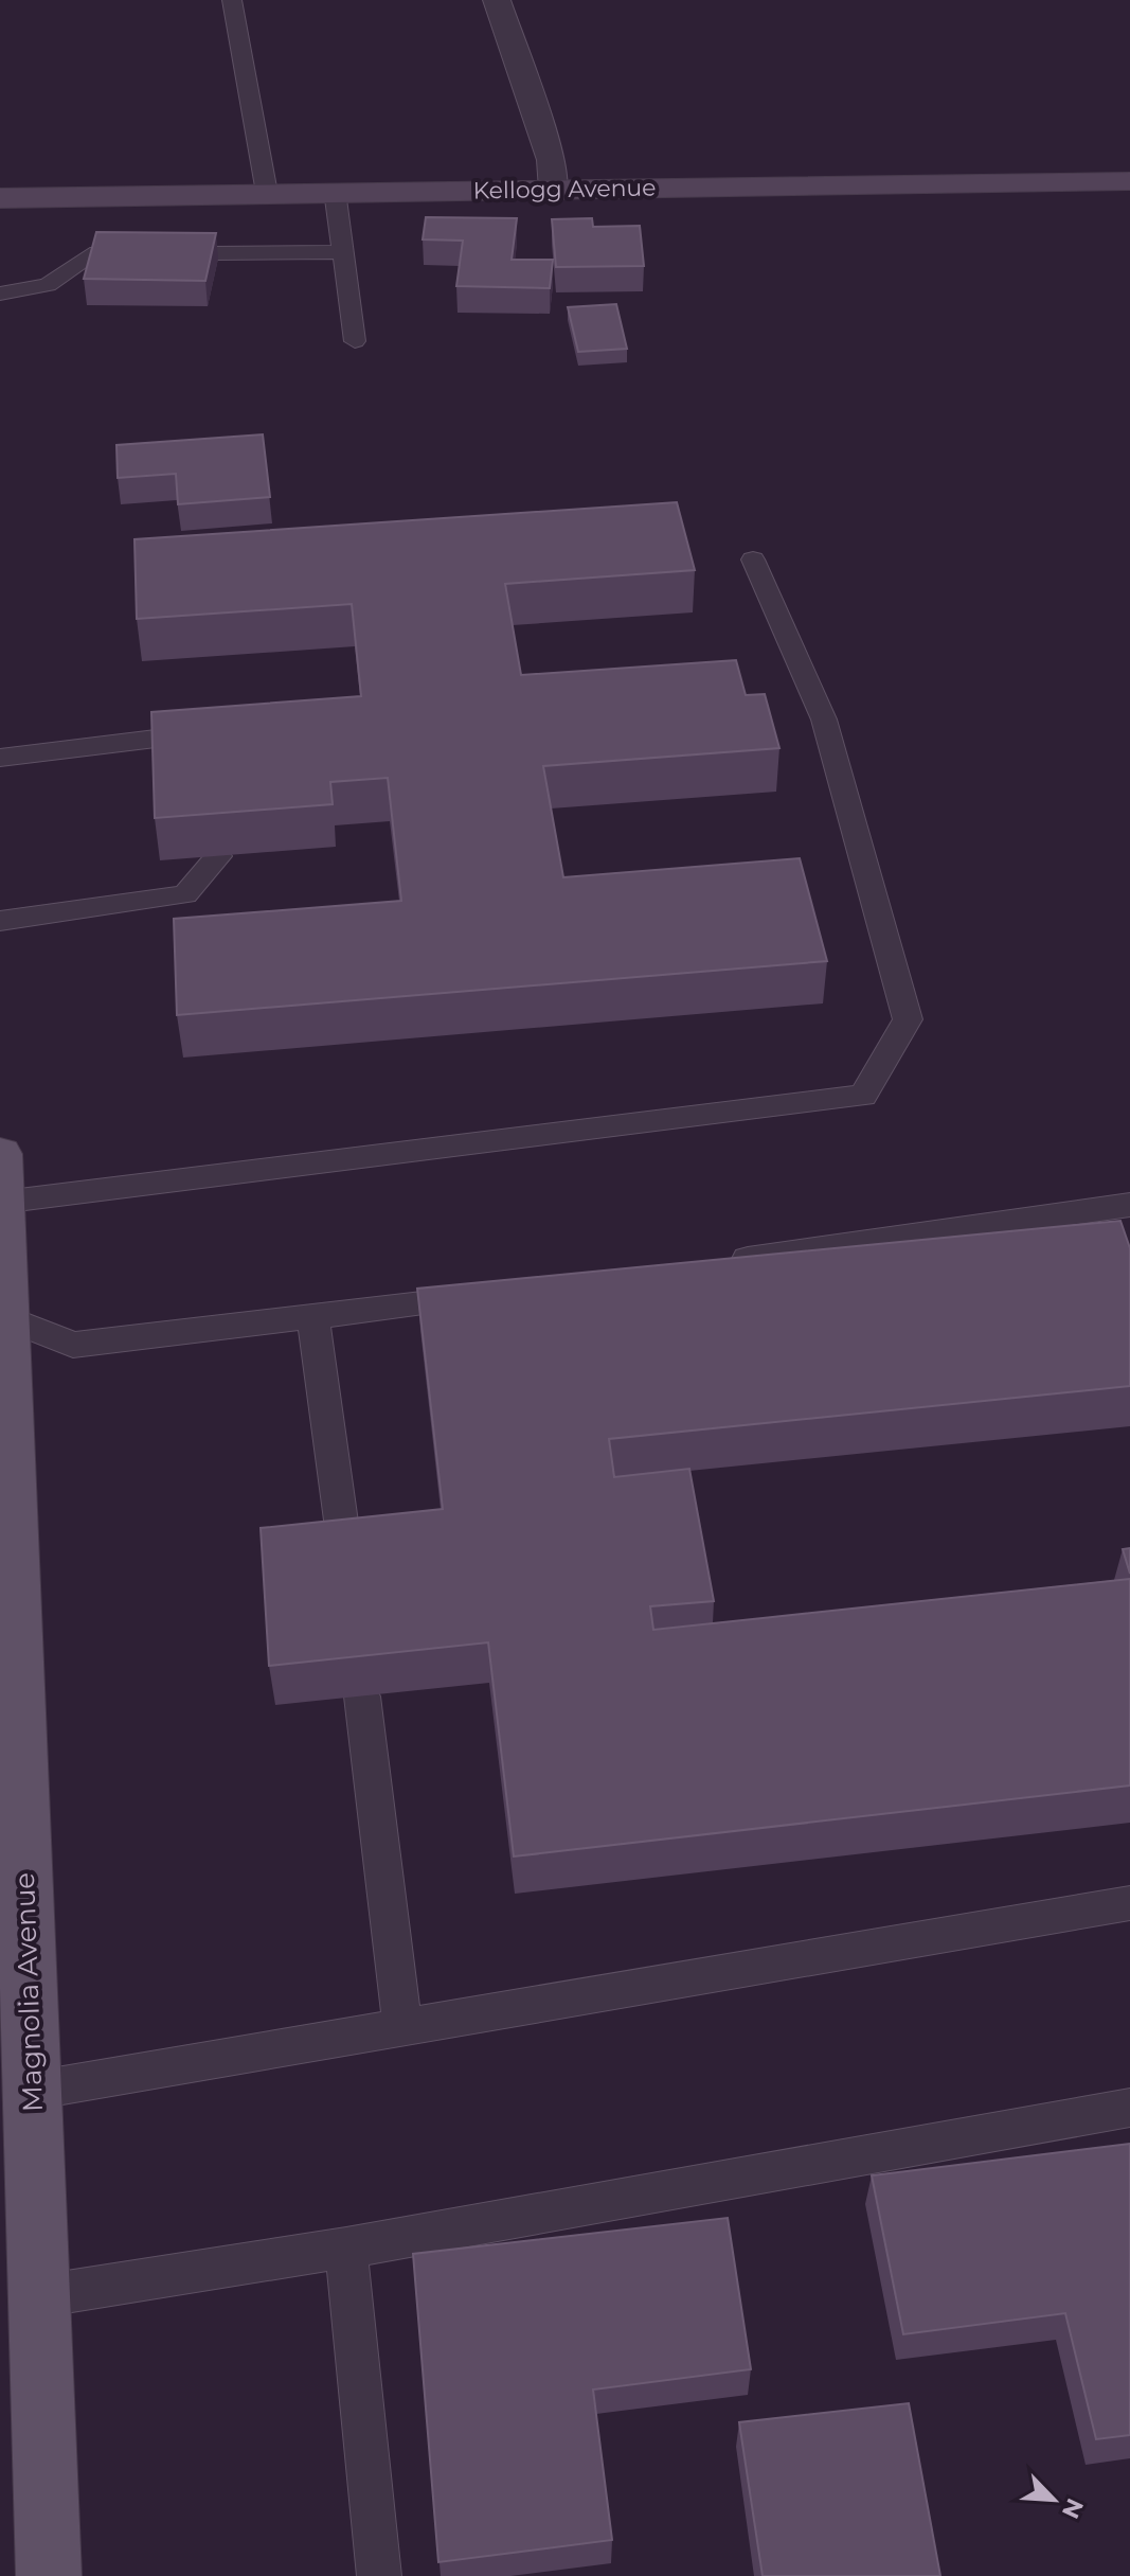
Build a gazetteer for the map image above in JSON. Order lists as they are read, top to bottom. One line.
{"streets":{"main road":["Magnolia Avenue"],"street":["Kellogg Avenue"]},"north":"bottom right"}
